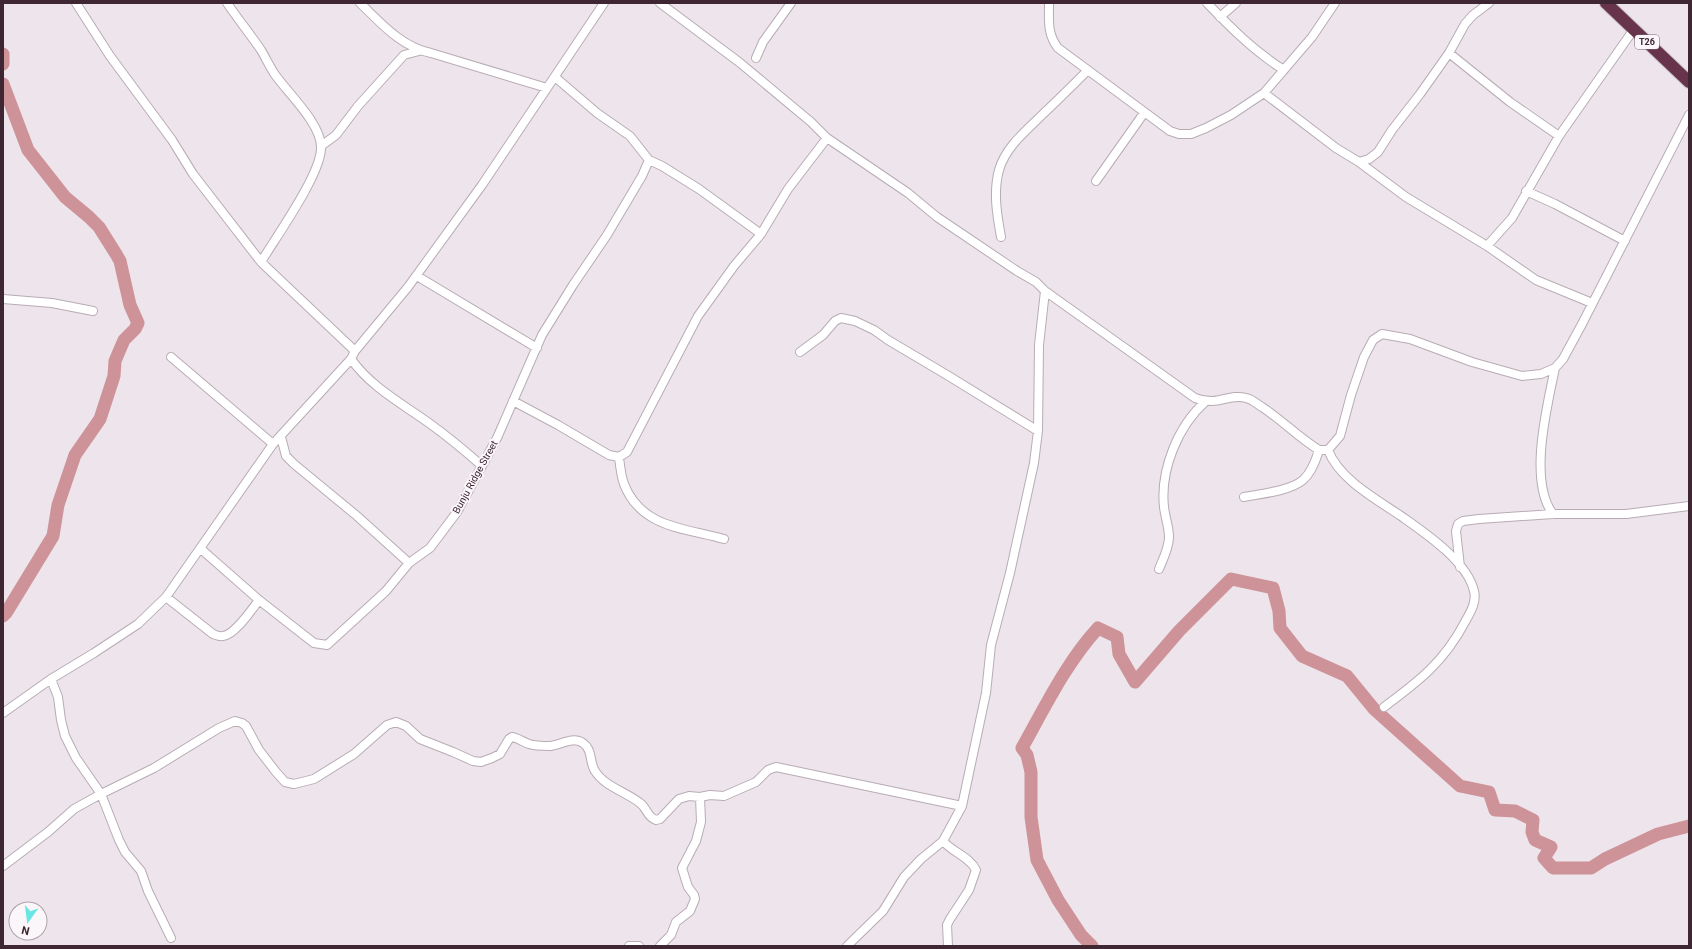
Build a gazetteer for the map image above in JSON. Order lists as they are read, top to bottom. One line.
{"streets":{"highway":["T26"],"street":["Bunju Ridge Street"]},"north":"bottom"}
